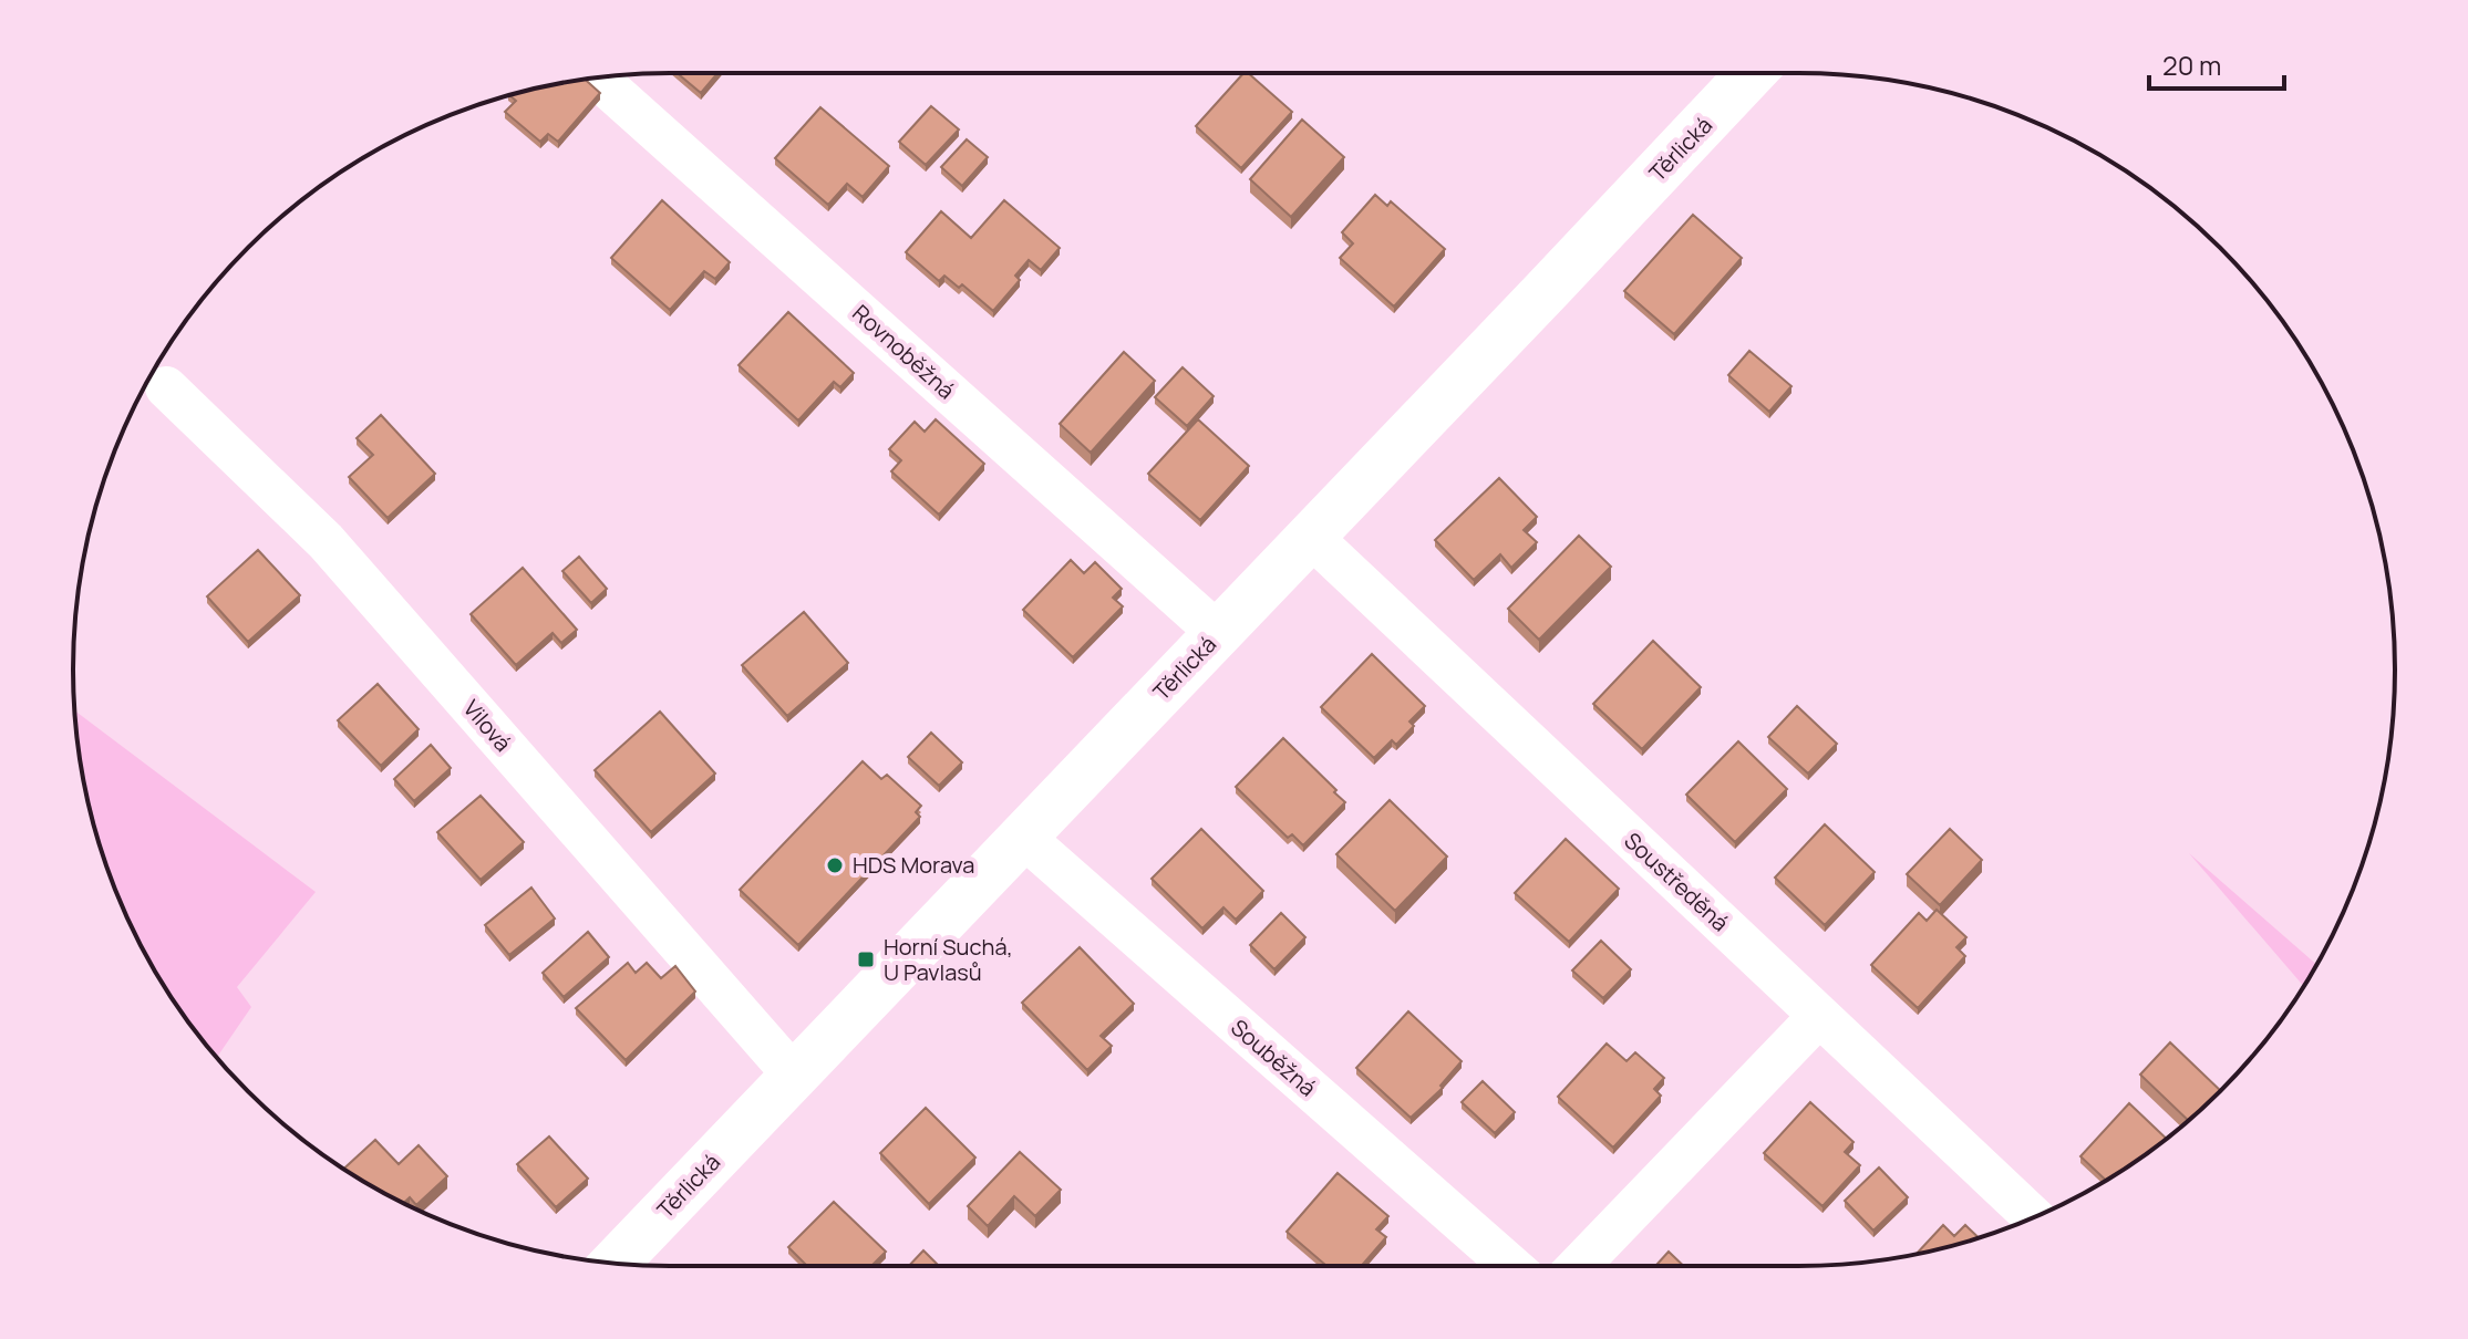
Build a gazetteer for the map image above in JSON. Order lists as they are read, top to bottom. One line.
{"streets":{"main road":["Těrlická"],"street":["Rovnoběžná","Vilová","Soustředěná","Souběžná"]},"crossings":[["Těrlická","Rovnoběžná"],["Těrlická","Vilová"],["Těrlická","Soustředěná"],["Těrlická","Souběžná"]],"places":{"other":["HDS Morava"],"transit":["Horní Suchá, U Pavlasů"]},"scale_bar":"20 m"}
